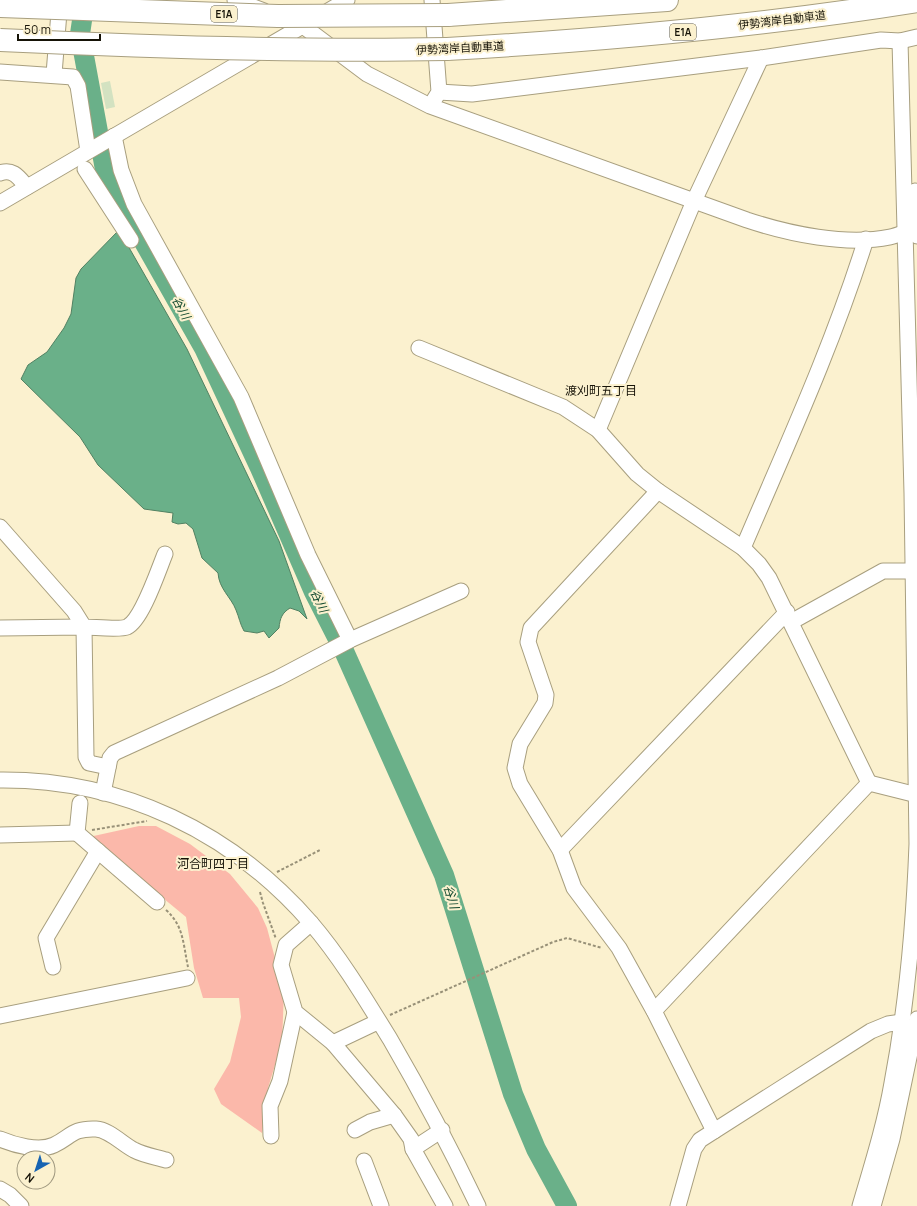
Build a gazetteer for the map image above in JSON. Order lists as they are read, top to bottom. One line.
{"streets":{"highway":["E1A","伊勢湾岸自動車道"]},"districts":["渡刈町五丁目","河合町四丁目"],"water":["谷川"],"scale_bar":"50 m","north":"bottom left"}
